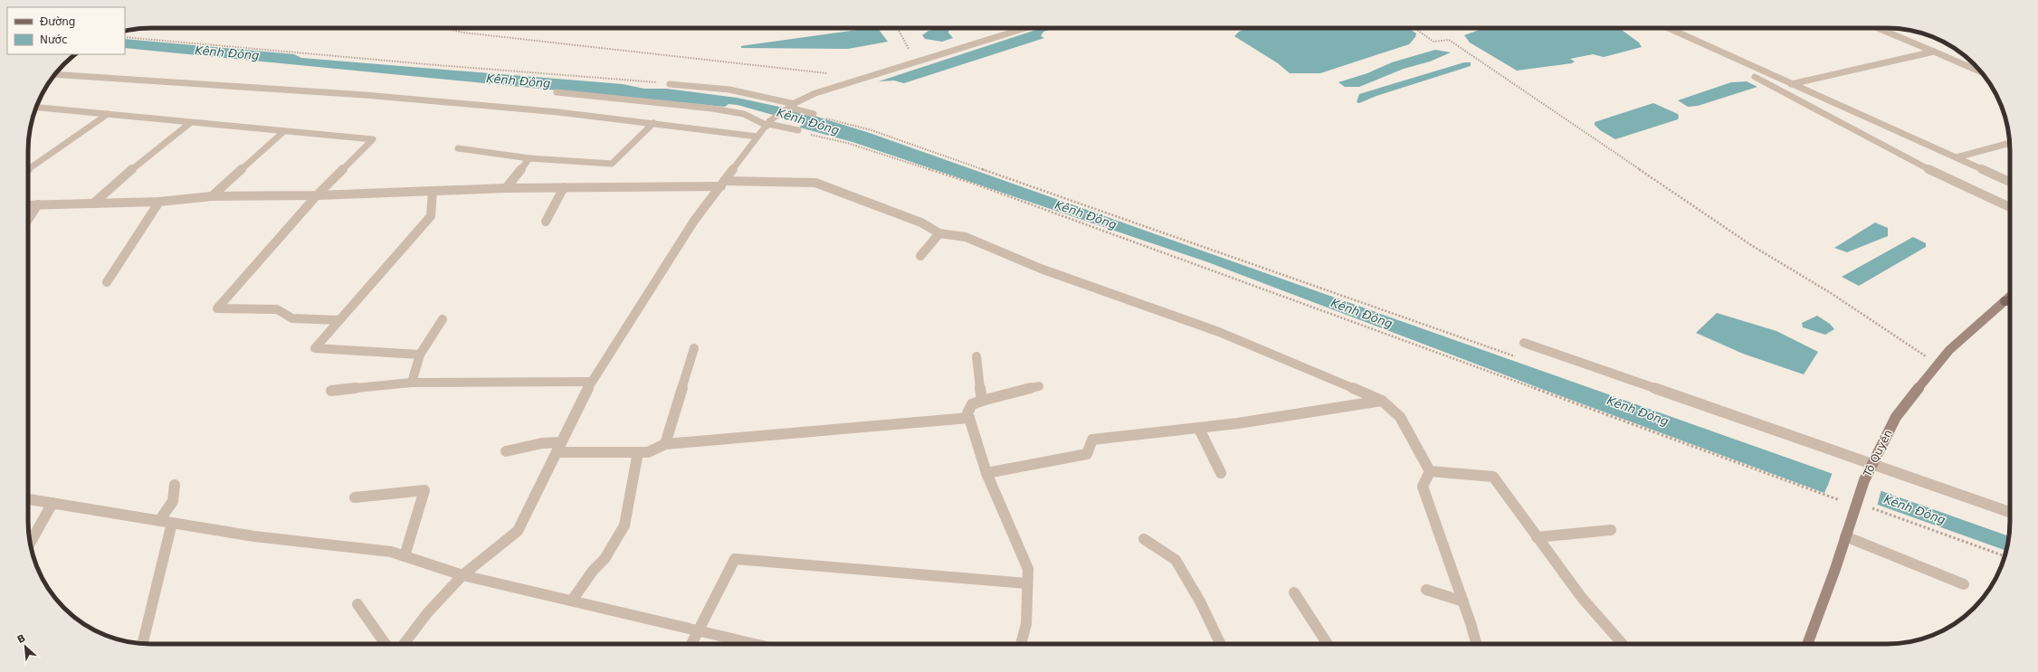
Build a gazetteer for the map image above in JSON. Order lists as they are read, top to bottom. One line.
{"streets":{"main road":["Tô Quyền"]},"water":["Kênh Đông"],"legend":["Đường","Nước"],"north":"top left"}
